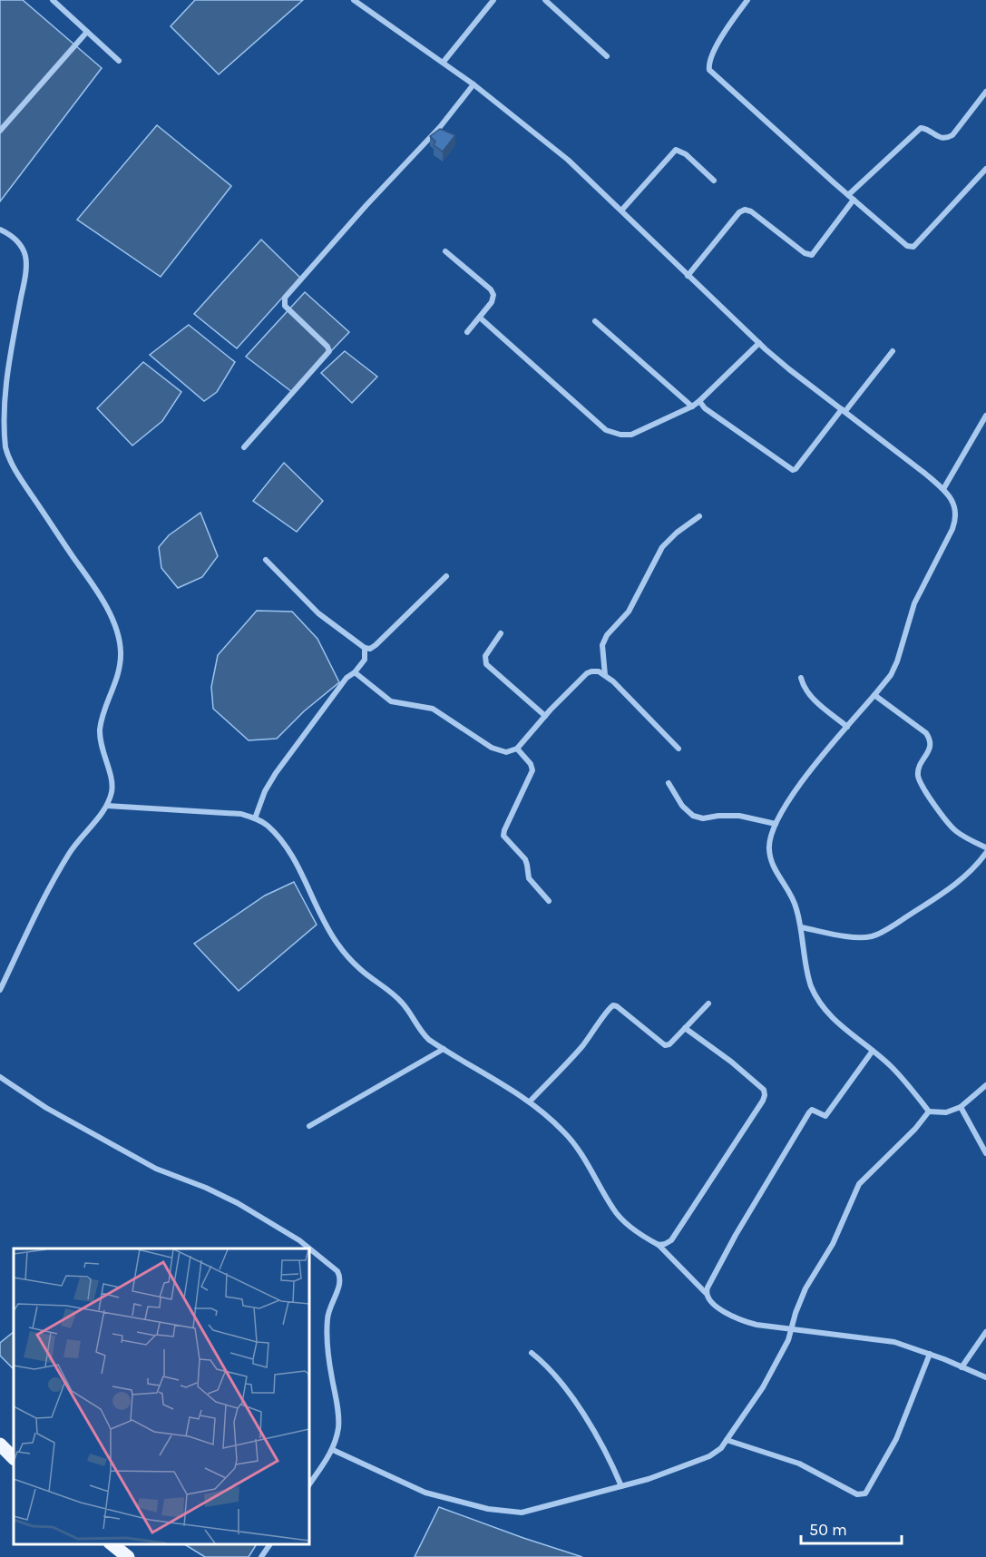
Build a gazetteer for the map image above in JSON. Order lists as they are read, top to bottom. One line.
{"scale_bar":"50 m"}
